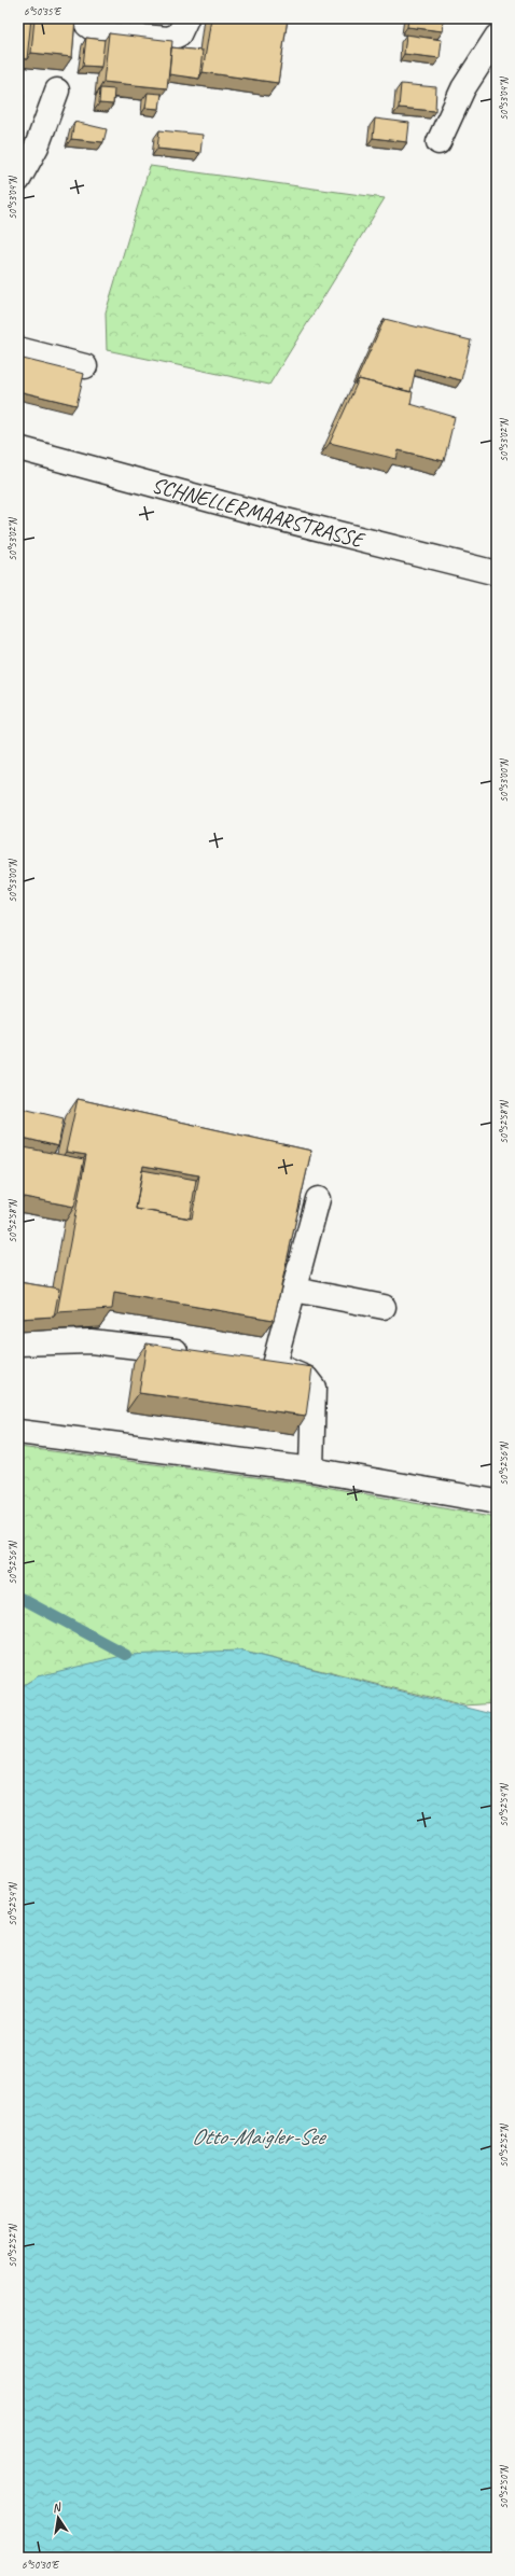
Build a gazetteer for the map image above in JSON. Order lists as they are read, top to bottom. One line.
{"streets":{"street":["SCHNELLERMAARSTRASSE"]},"water":["Otto-Maigler-See"],"north":"top","coordinates":["6°50'35\"E","50°53'04\"N","50°53'02\"N","50°53'00\"N","50°52'58\"N","50°52'56\"N","50°52'54\"N","50°52'52\"N","50°52'50\"N","6°50'30\"E"]}
